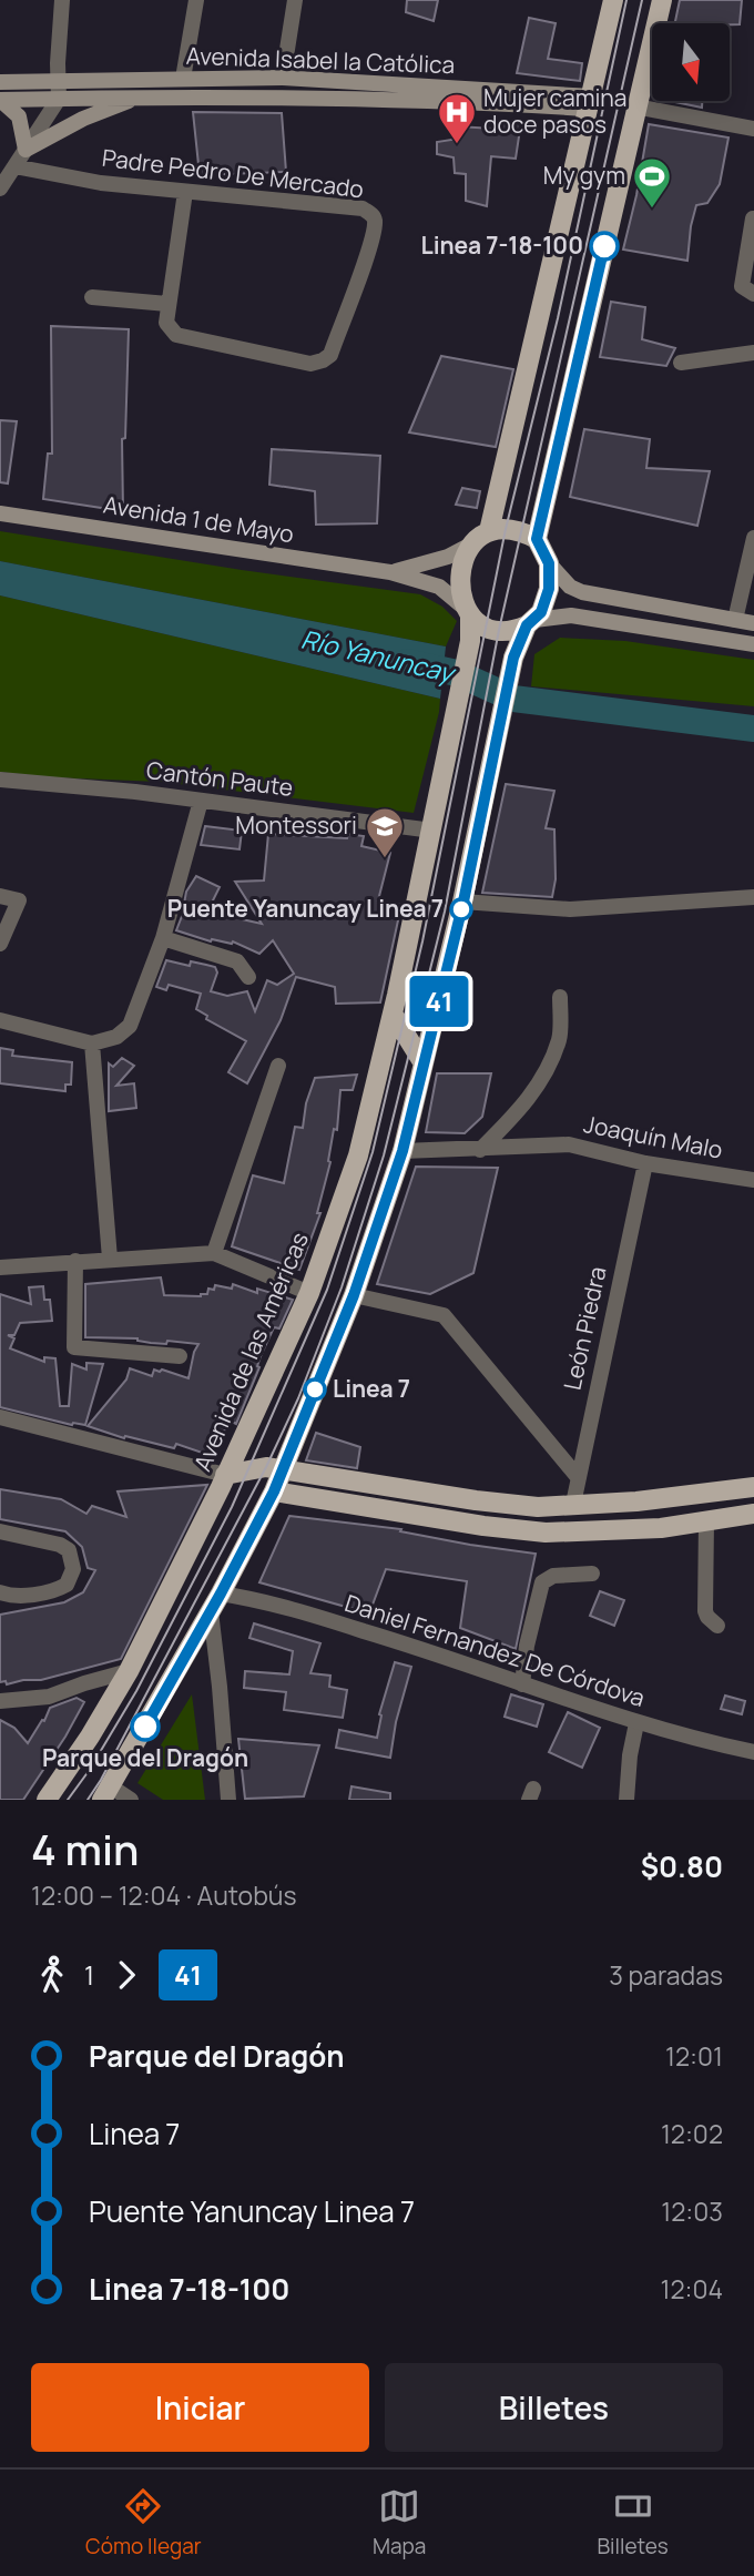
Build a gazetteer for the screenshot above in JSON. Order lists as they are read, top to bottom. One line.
{"streets":{"main road":["Avenida Isabel la Católica","Avenida 1 de Mayo","Avenida de las Américas"],"street":["Padre Pedro De Mercado","Cantón Paute","Joaquín Malo","León Piedra","Daniel Fernandez De Córdova"]},"crossings":[["Avenida 1 de Mayo","Avenida de las Américas"],["Cantón Paute","Avenida de las Américas"],["Joaquín Malo","León Piedra"]],"water":["Río Yanuncay"],"places":{"hospital":["Mujer camina doce pasos"],"sports":["My gym"],"other":["Linea 7-18-100","Puente Yanuncay Linea 7","Linea 7","Parque del Dragón"],"school or university":["Montessori"]},"lines":["bus line 41"],"north":"bottom","page":{"on_map":"41","heading":["4 min","12:00 – 12:04 · Autobús","$0.80"],"legs":["1","41","3 paradas"],"list":[{"name":"Parque del Dragón","value":"12:01"},{"name":"Linea 7","value":"12:02"},{"name":"Puente Yanuncay Linea 7","value":"12:03"},{"name":"Linea 7-18-100","value":"12:04"}],"buttons":["Iniciar","Billetes"],"tabs":["Cómo llegar","Mapa","Billetes"]}}
